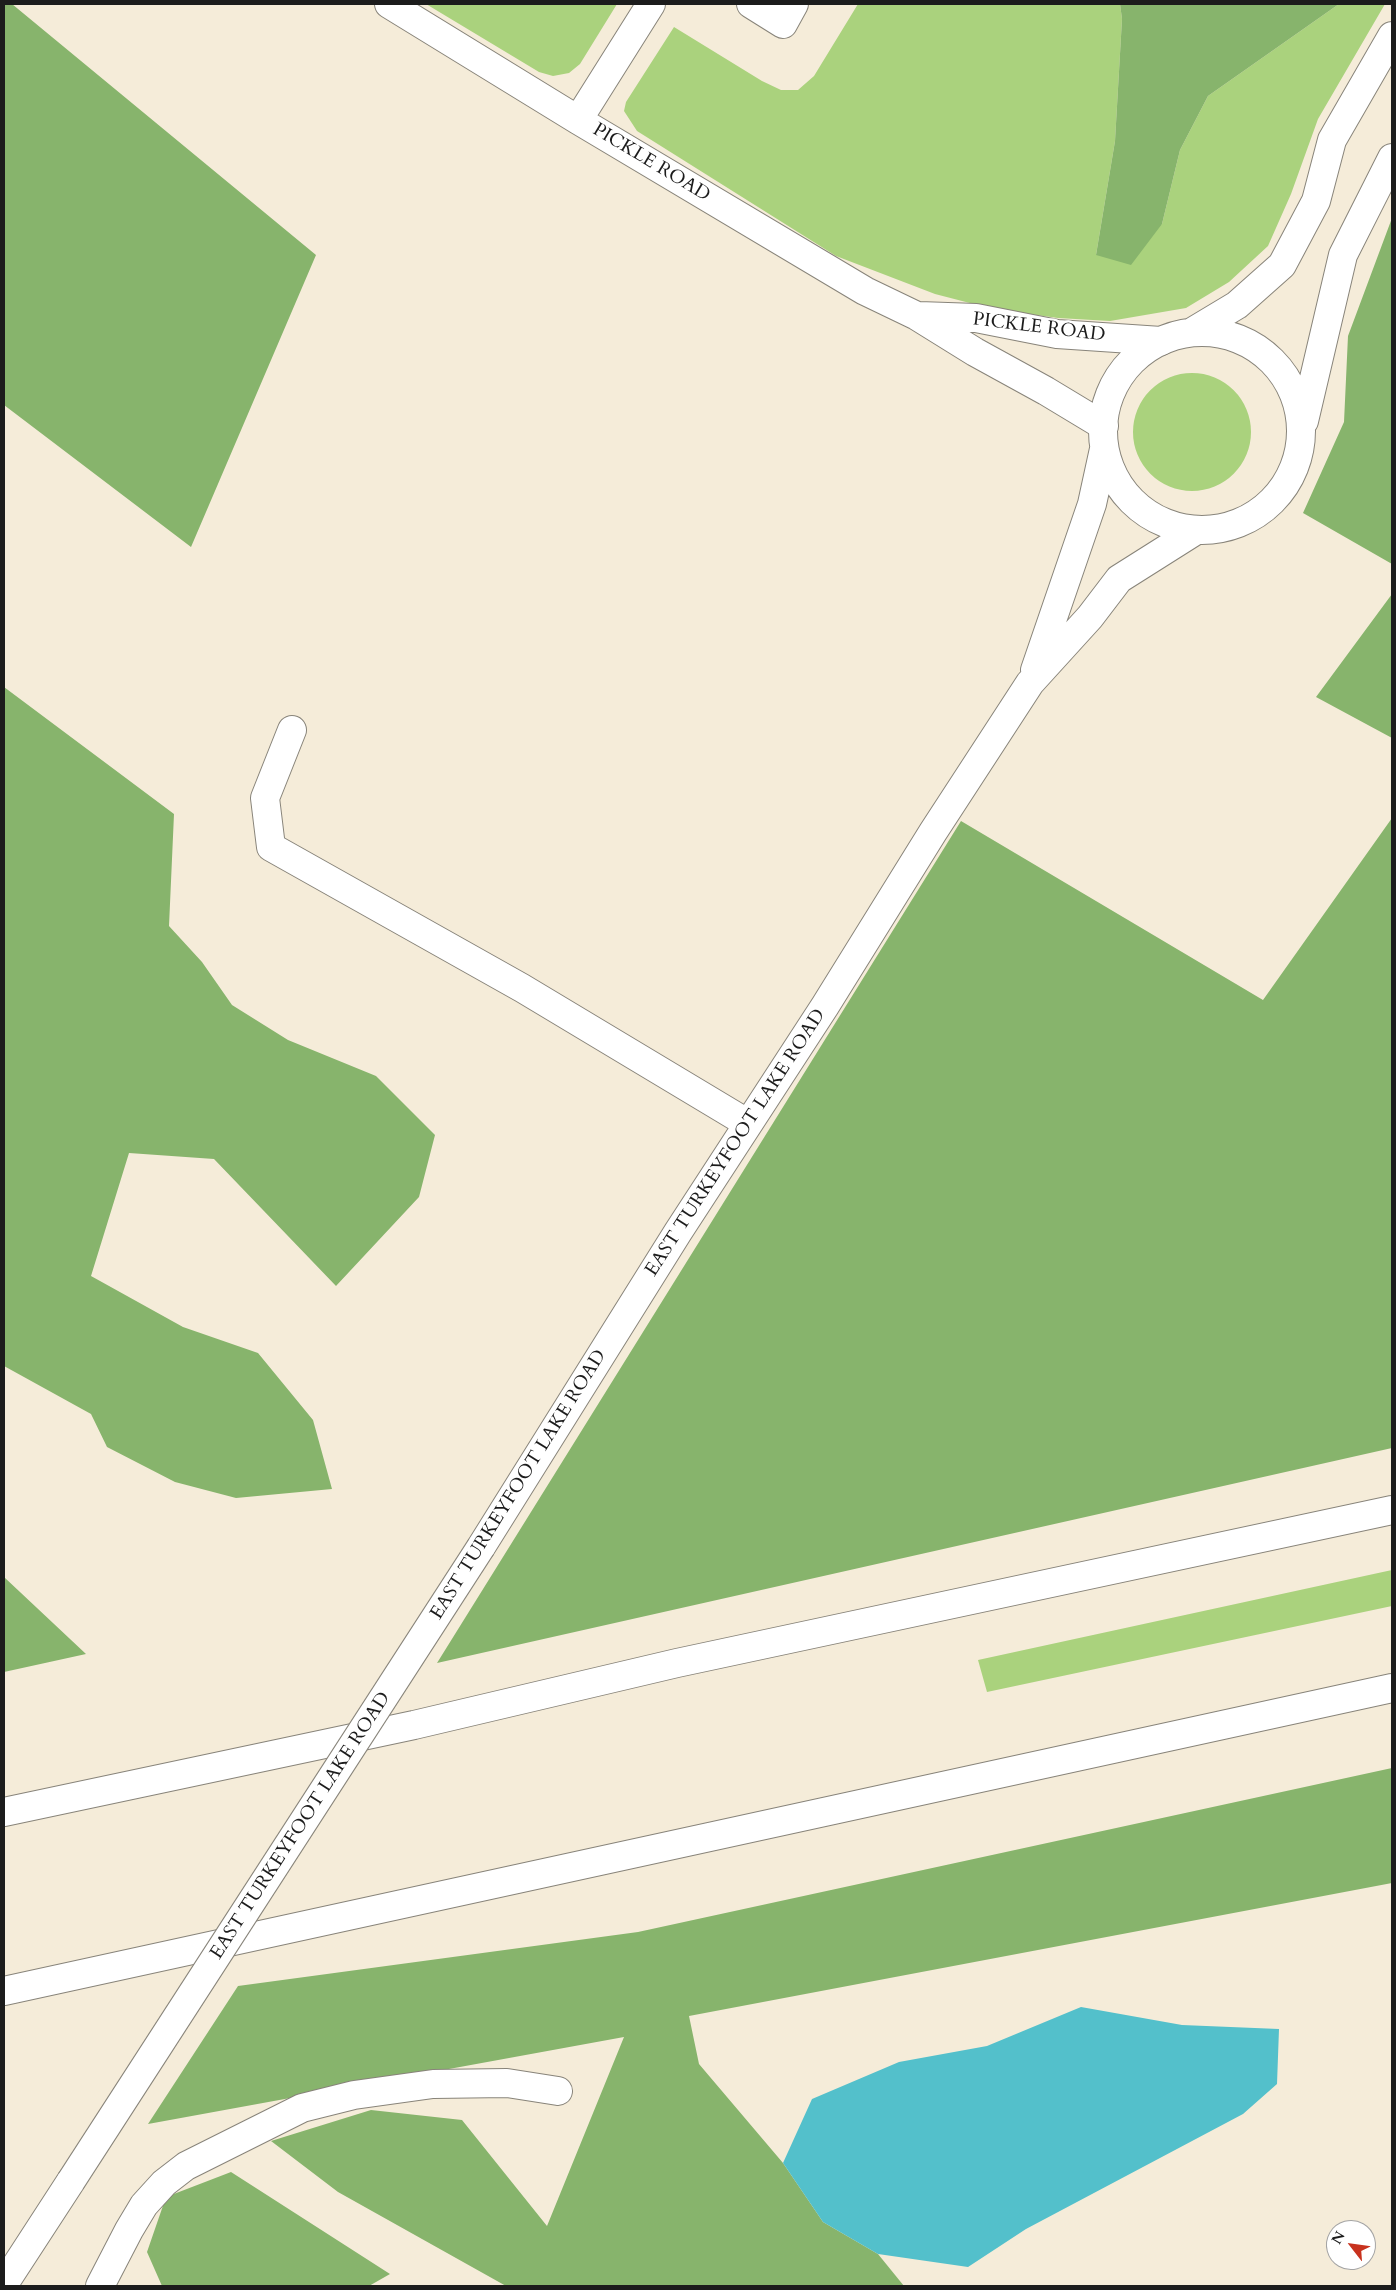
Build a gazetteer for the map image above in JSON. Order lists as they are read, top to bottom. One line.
{"streets":{"main road":["PICKLE ROAD","EAST TURKEYFOOT LAKE ROAD"]},"crossings":[["PICKLE ROAD","EAST TURKEYFOOT LAKE ROAD"]],"north":"top left"}
